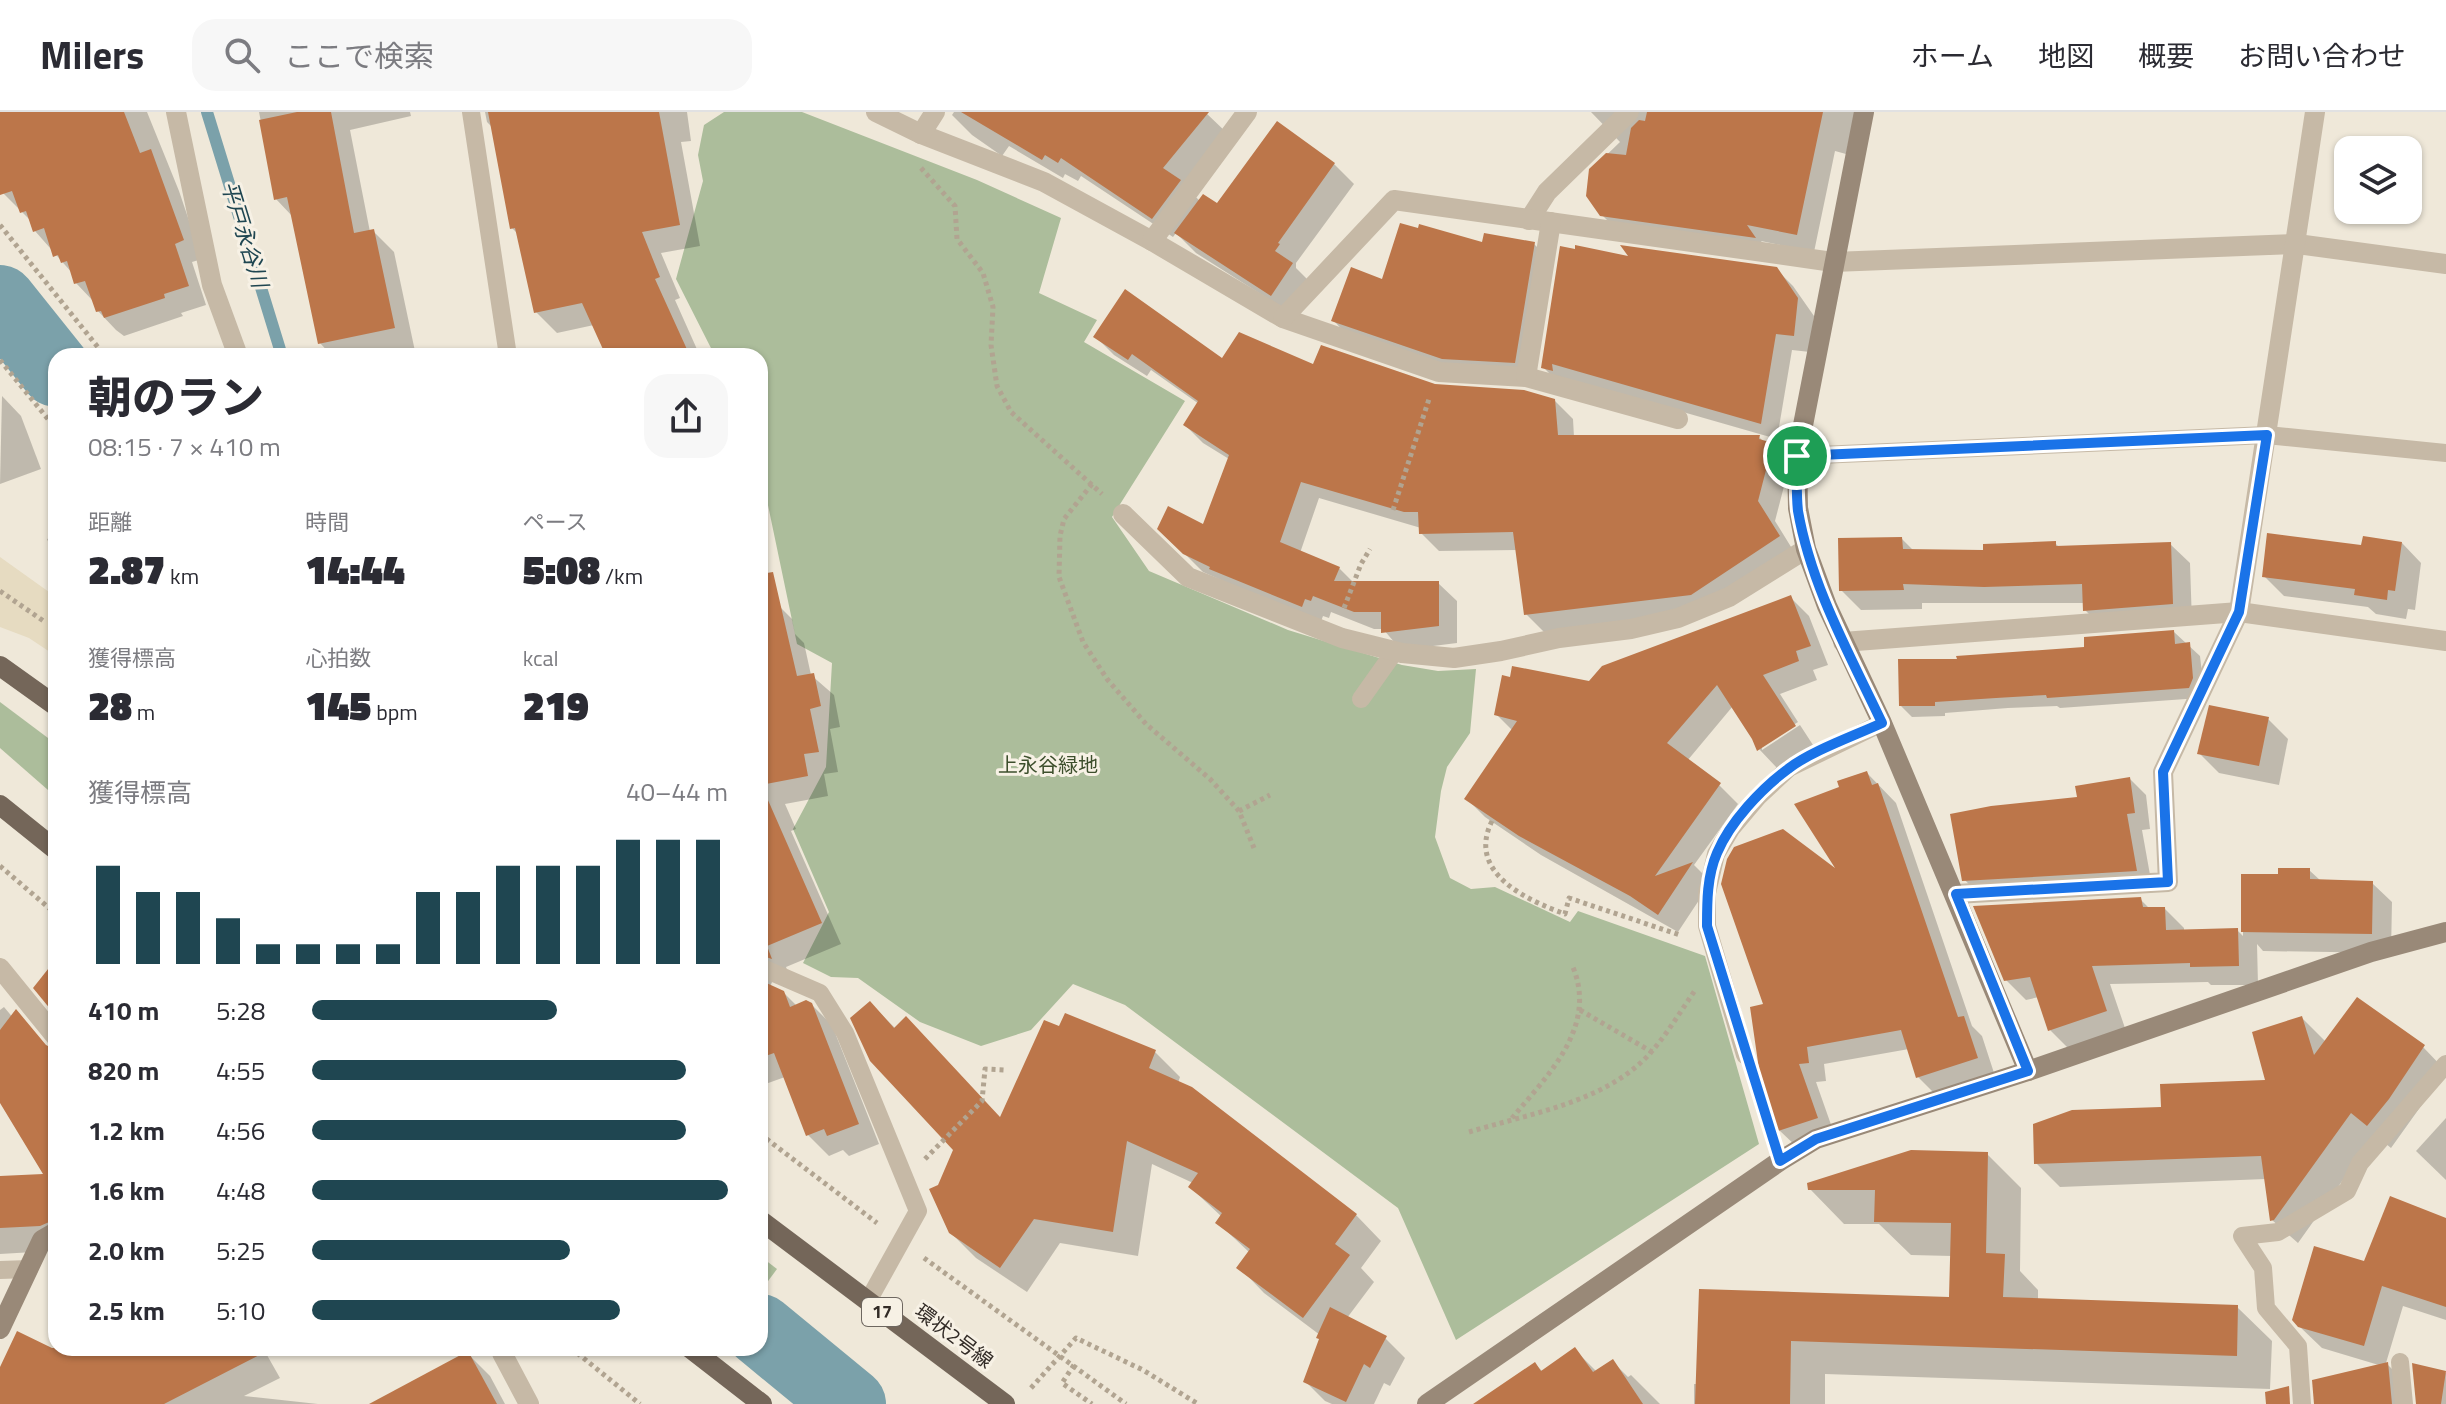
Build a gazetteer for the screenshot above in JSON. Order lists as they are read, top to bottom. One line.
{"streets":{"main road":["17","環状2号線"]},"water":["平戸永谷川"],"parks":["上永谷緑地"],"page":{"header":"Milers","search":"ここで検索","nav":["ホーム","地図","概要","お問い合わせ"],"heading":["朝のラン","08:15 · 7 × 410 m"],"stats":[["距離","2.87 km"],["時間","14:44"],["ペース","5:08 /km"],["獲得標高","28 m"],["心拍数","145 bpm"],["kcal","219"]],"chart":["獲得標高","40–44 m"],"list":[{"name":"410 m","note":"5:28"},{"name":"820 m","note":"4:55"},{"name":"1.2 km","note":"4:56"},{"name":"1.6 km","note":"4:48"},{"name":"2.0 km","note":"5:25"},{"name":"2.5 km","note":"5:10"}]}}
